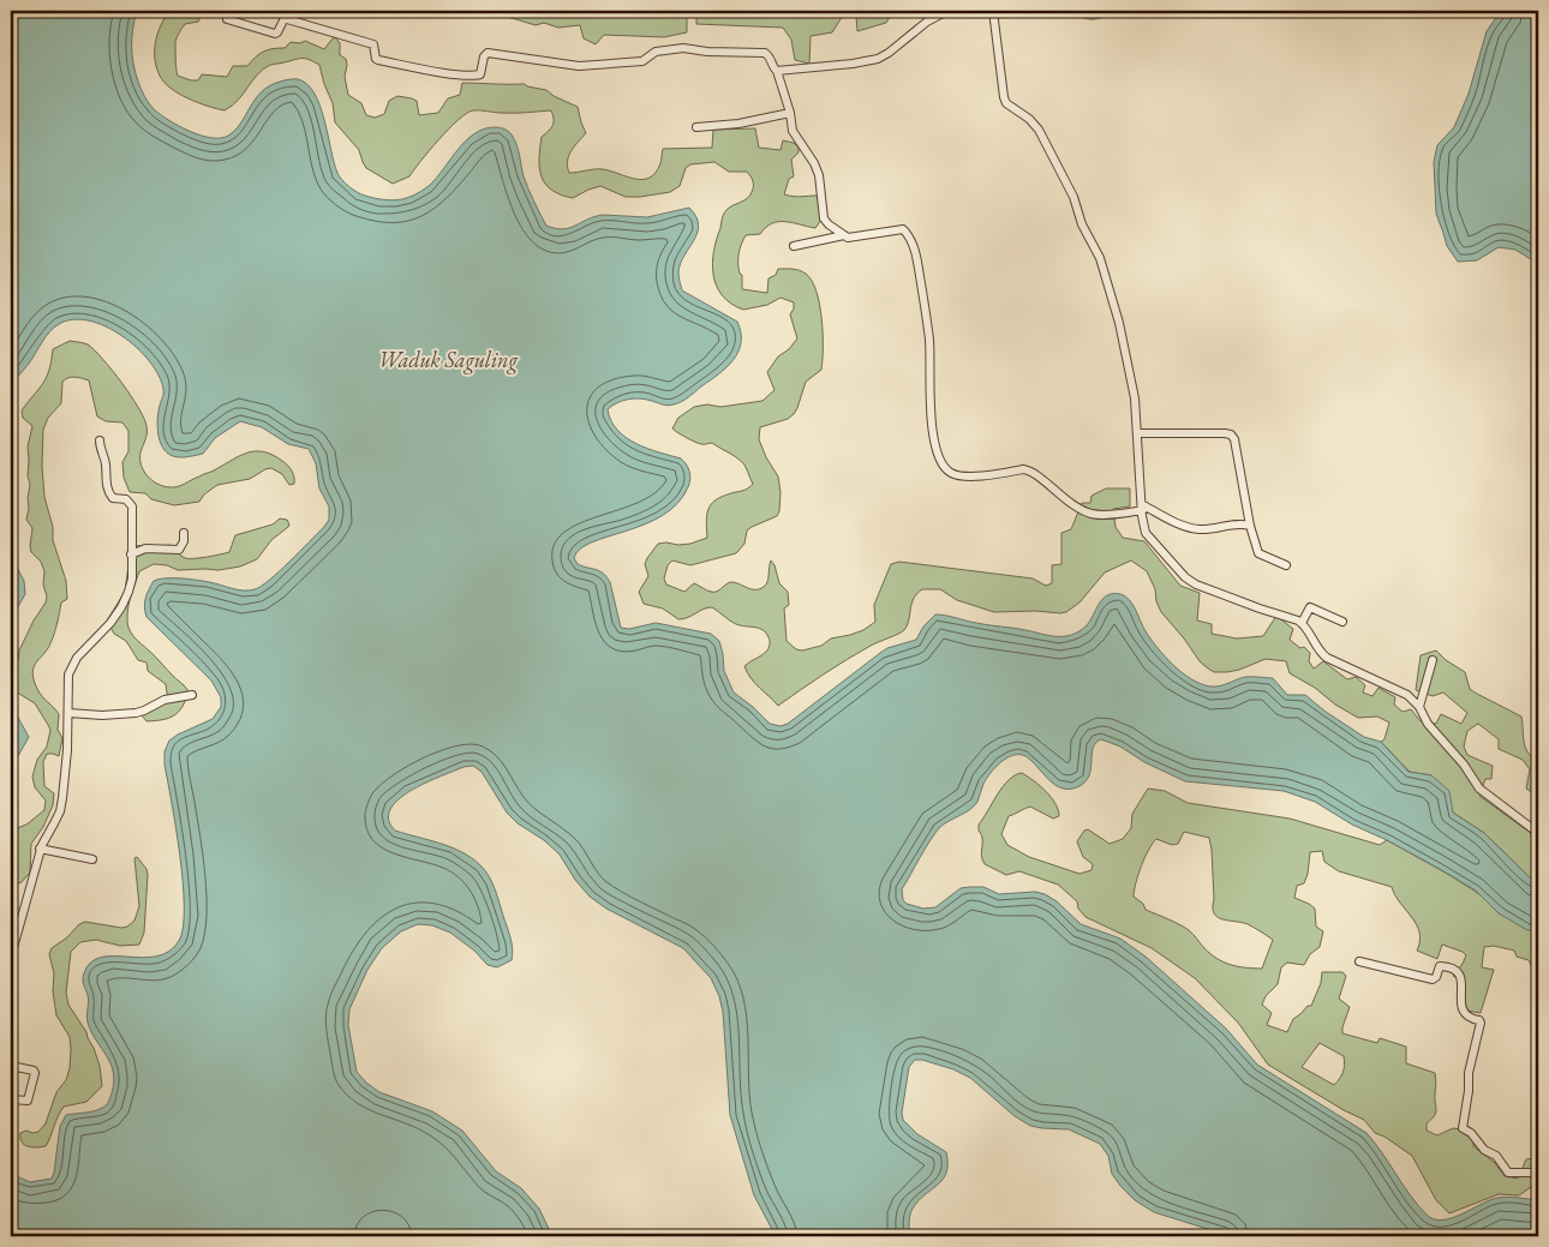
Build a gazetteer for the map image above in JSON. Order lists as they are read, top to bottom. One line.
{"water":["Waduk Saguling"]}
